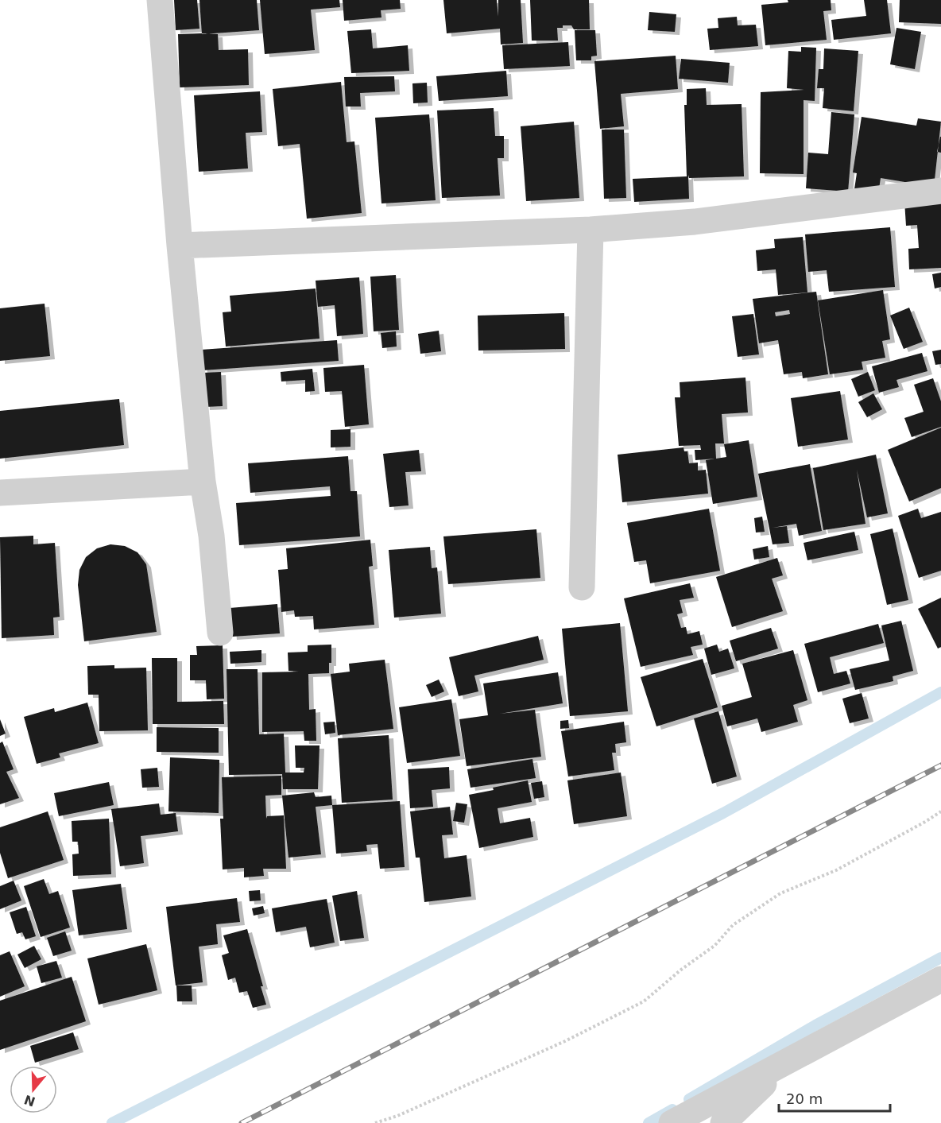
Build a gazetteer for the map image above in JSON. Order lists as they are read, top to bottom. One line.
{"scale_bar":"20 m","north":"bottom"}
